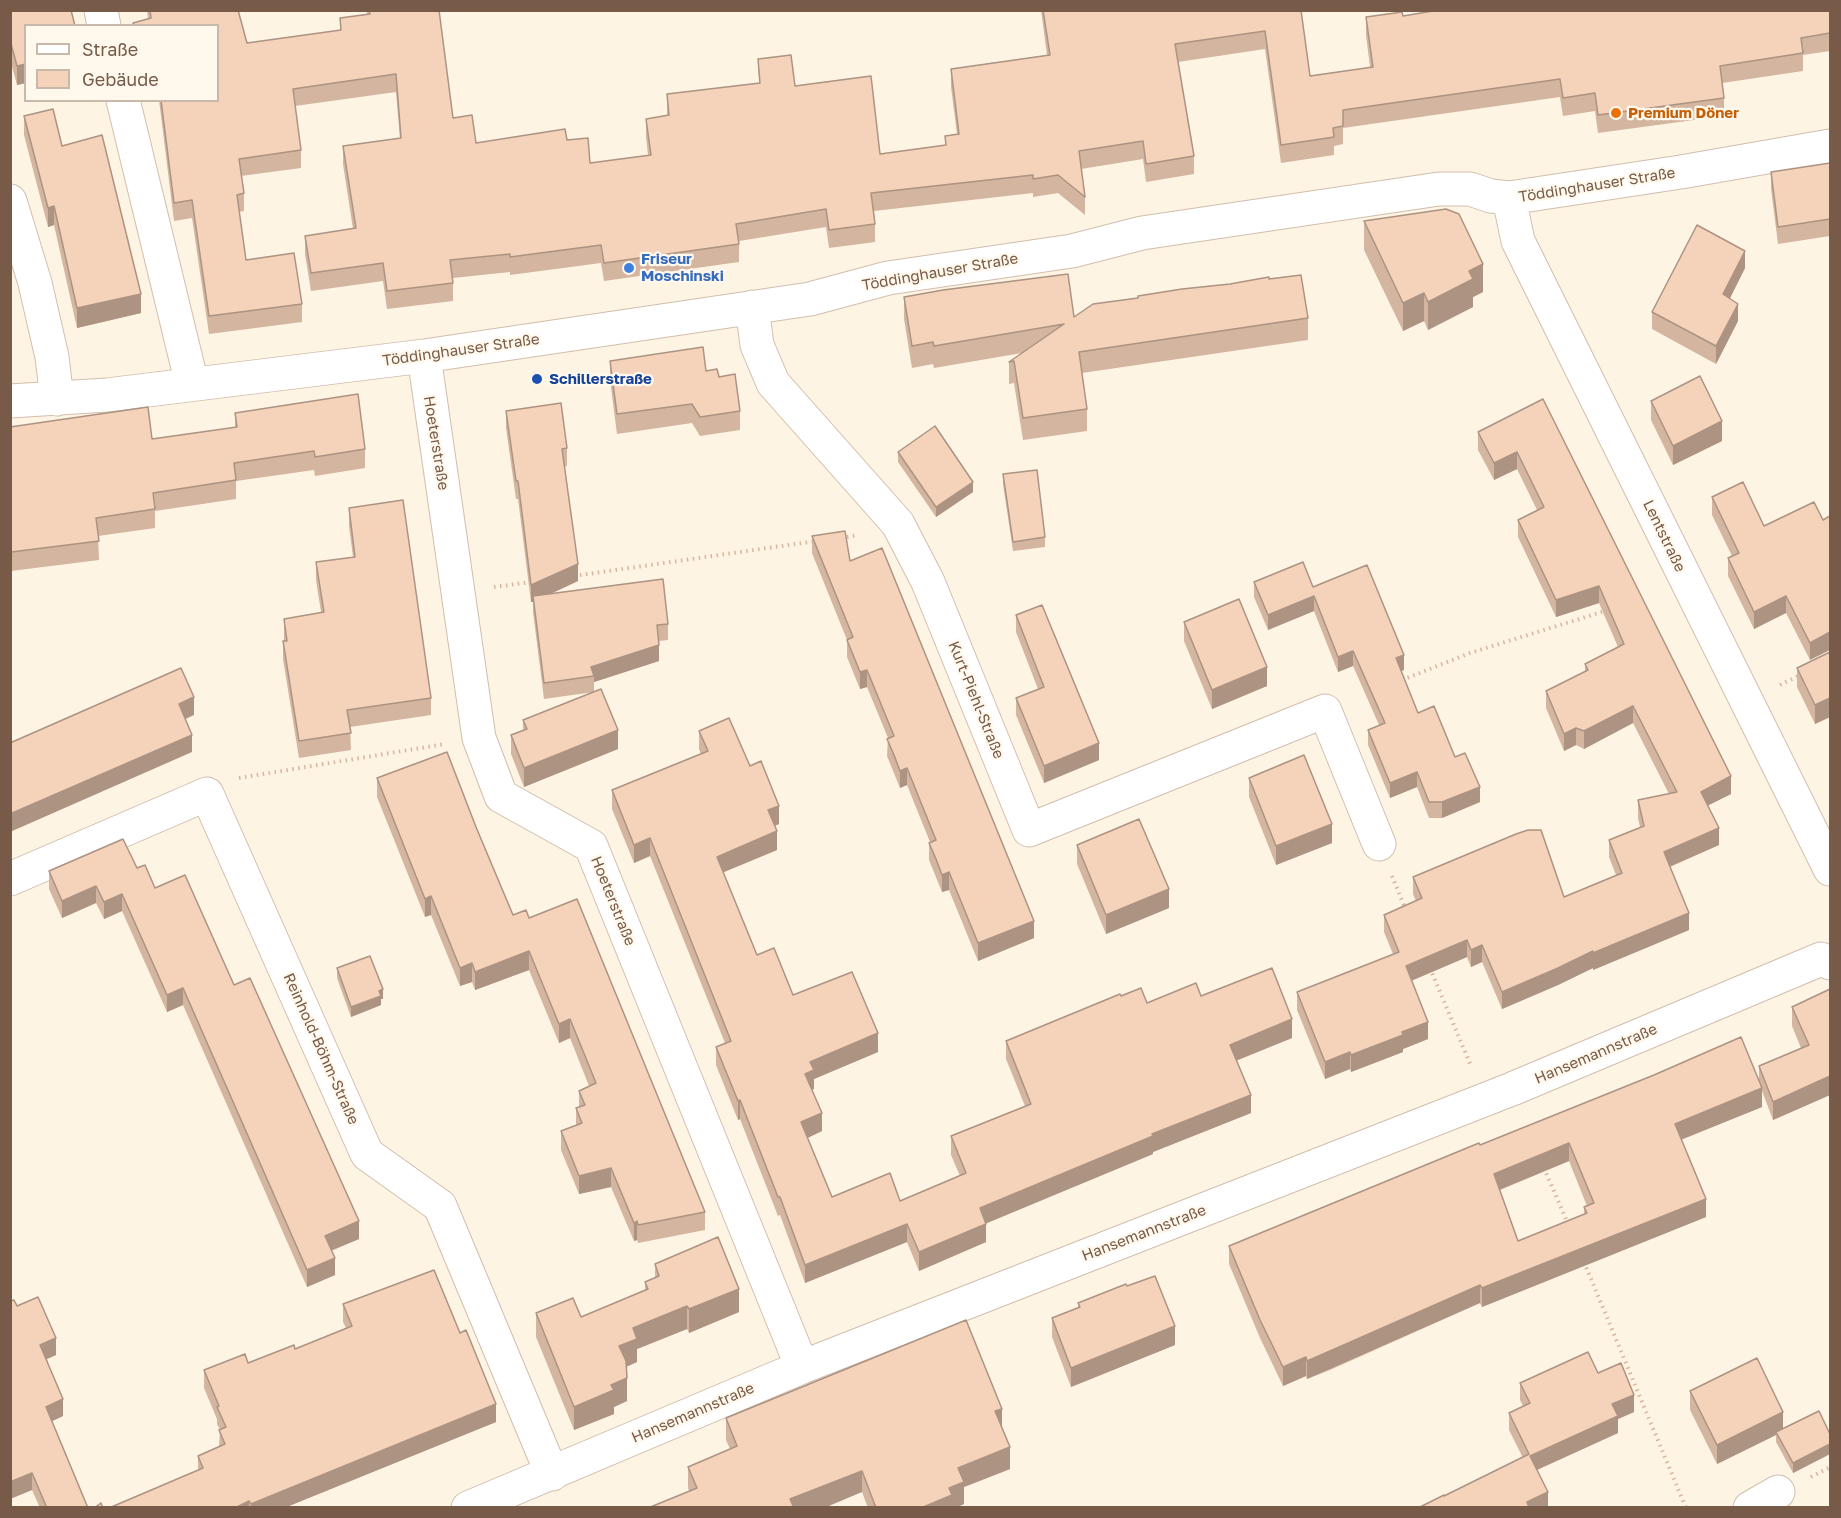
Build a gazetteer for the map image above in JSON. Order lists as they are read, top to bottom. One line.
{"streets":{"street":["Töddinghauser Straße","Hoeterstraße","Lentstraße","Kurt-Piehl-Straße","Reinhold-Böhm-Straße","Hansemannstraße"]},"crossings":[["Töddinghauser Straße","Hoeterstraße"],["Töddinghauser Straße","Lentstraße"],["Töddinghauser Straße","Kurt-Piehl-Straße"],["Hoeterstraße","Hansemannstraße"],["Reinhold-Böhm-Straße","Hansemannstraße"]],"places":["Premium Döner","Friseur Moschinski","Schillerstraße"],"legend":["Straße","Gebäude"]}
